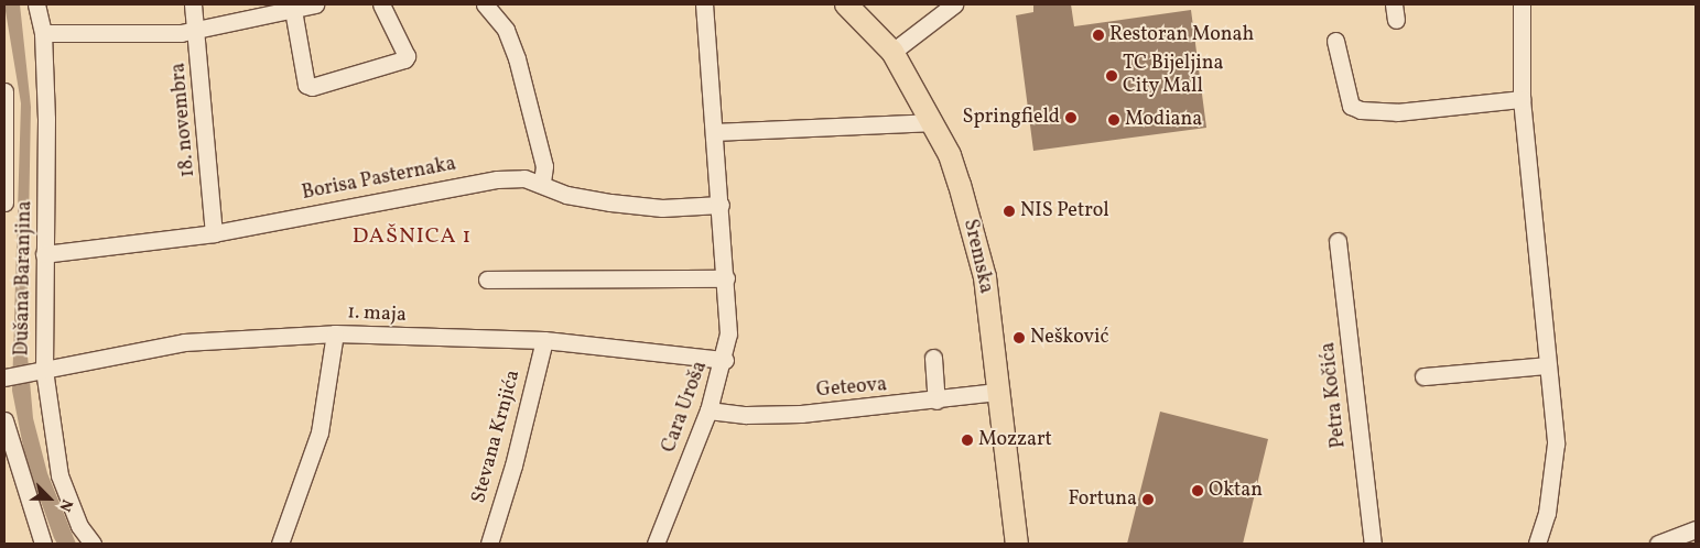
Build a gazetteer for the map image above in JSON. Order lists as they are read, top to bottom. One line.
{"streets":{"main road":["Sremska"],"street":["18. novembra","Borisa Pasternaka","Dušana Baranjina","1. maja","Geteova","Petra Kočića","Cara Uroša","Stevana Krnjića"]},"crossings":[["18. novembra","Borisa Pasternaka"],["Borisa Pasternaka","Dušana Baranjina"],["Borisa Pasternaka","Cara Uroša"],["Sremska","Geteova"],["Dušana Baranjina","1. maja"],["1. maja","Cara Uroša"],["1. maja","Stevana Krnjića"],["Geteova","Cara Uroša"]],"districts":["DAŠNICA 1"],"places":["Restoran Monah","TC Bijeljina City Mall","Springfield","Modiana","NIS Petrol","Nešković","Mozzart","Oktan","Fortuna"],"north":"bottom right"}
